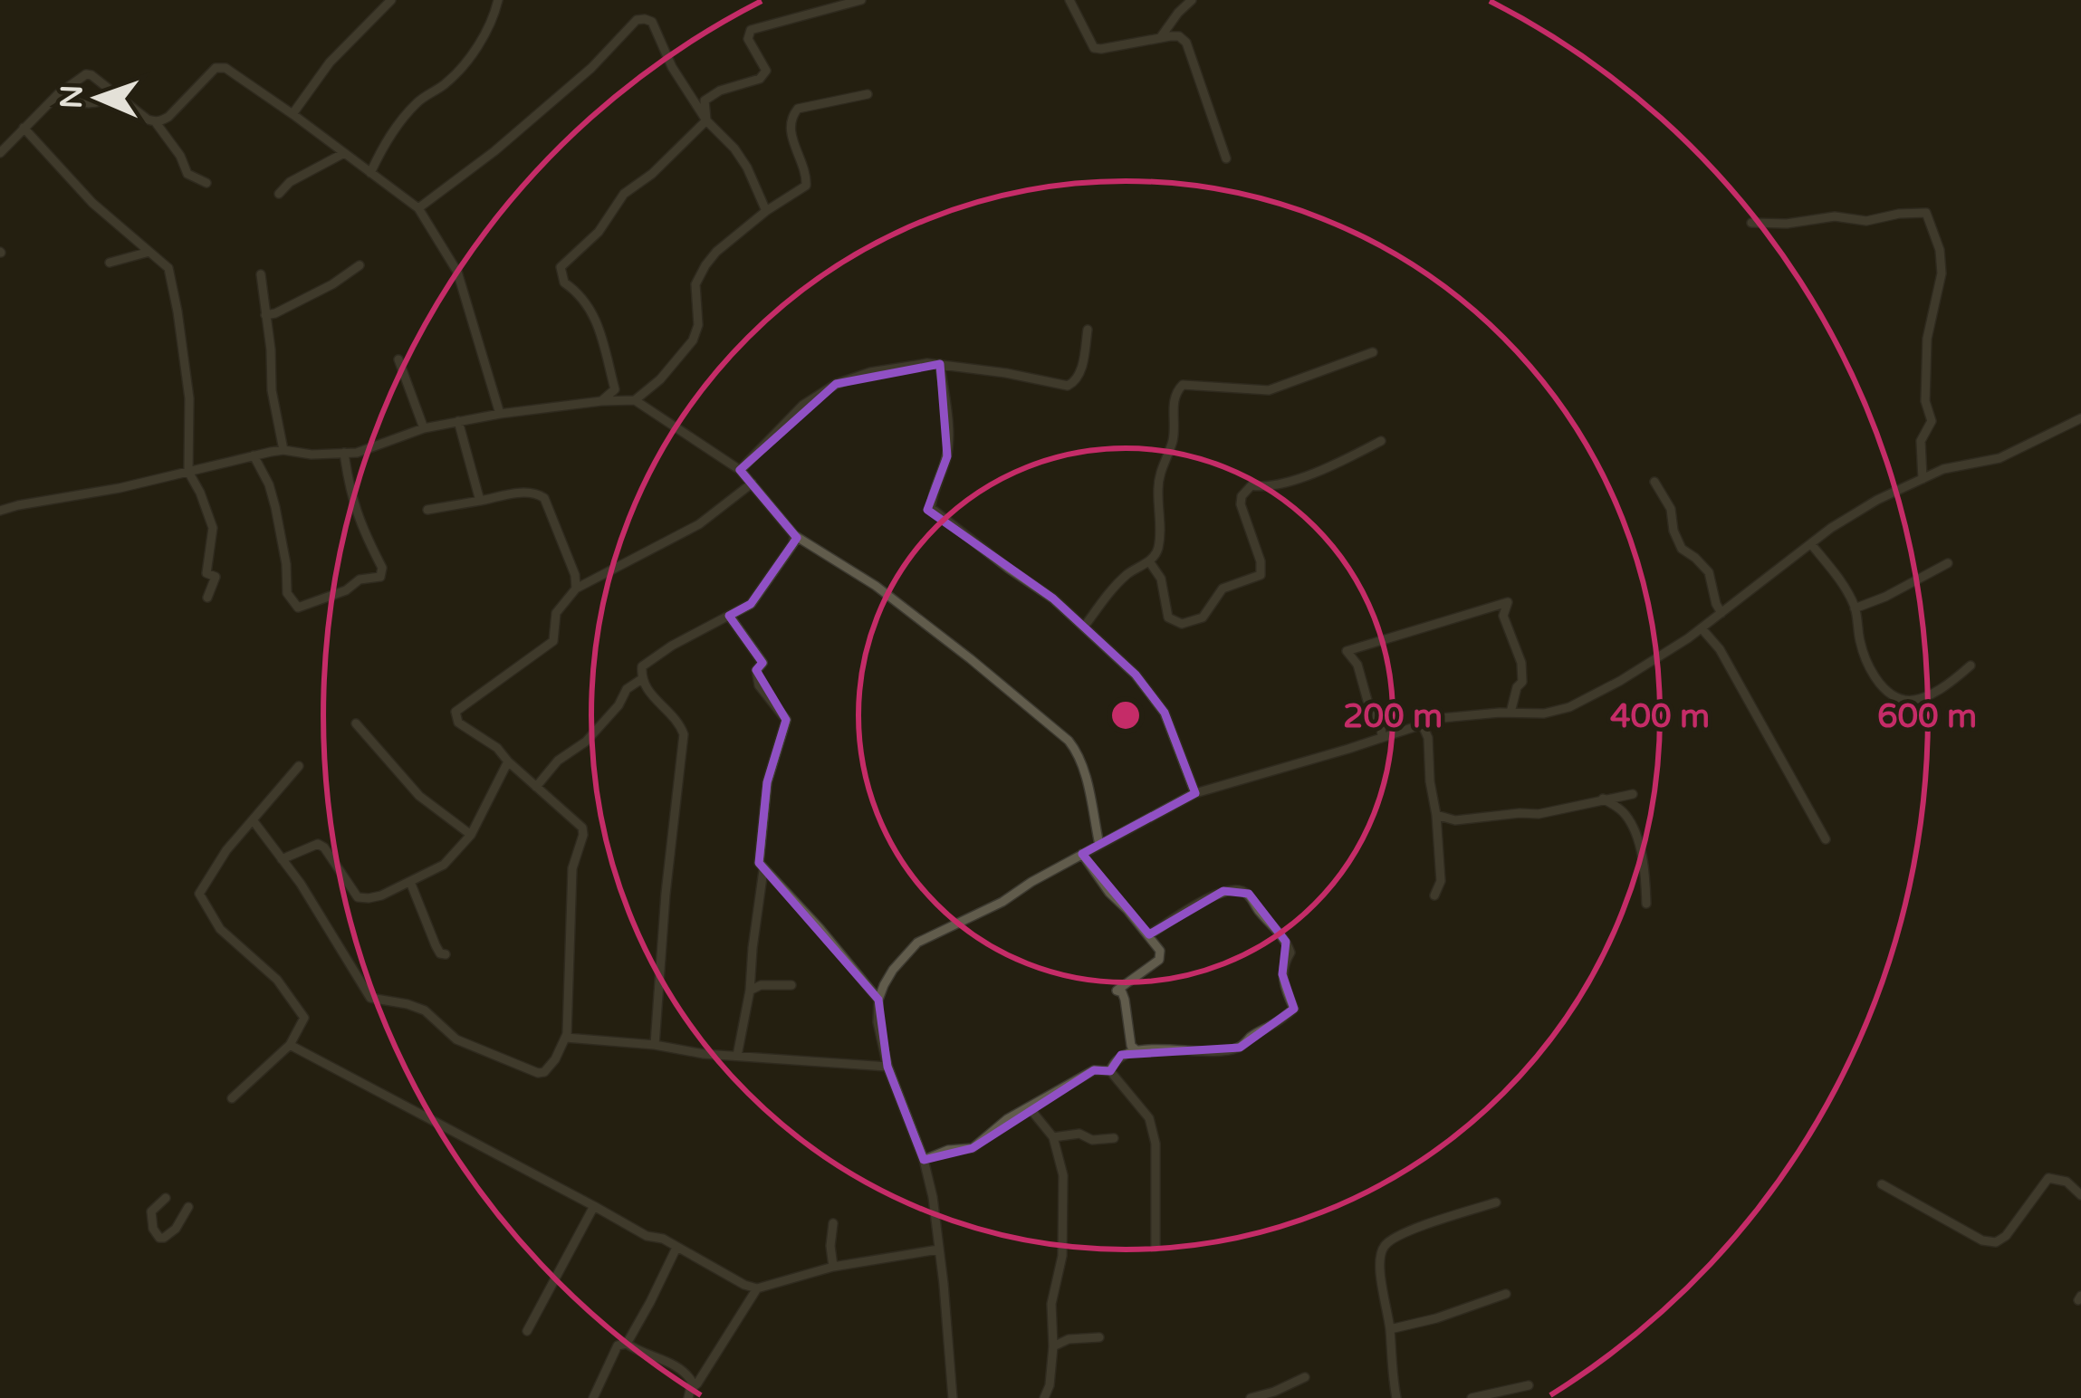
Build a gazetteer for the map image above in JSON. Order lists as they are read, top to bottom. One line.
{"north":"left","rings":["200 m","400 m","600 m"]}
